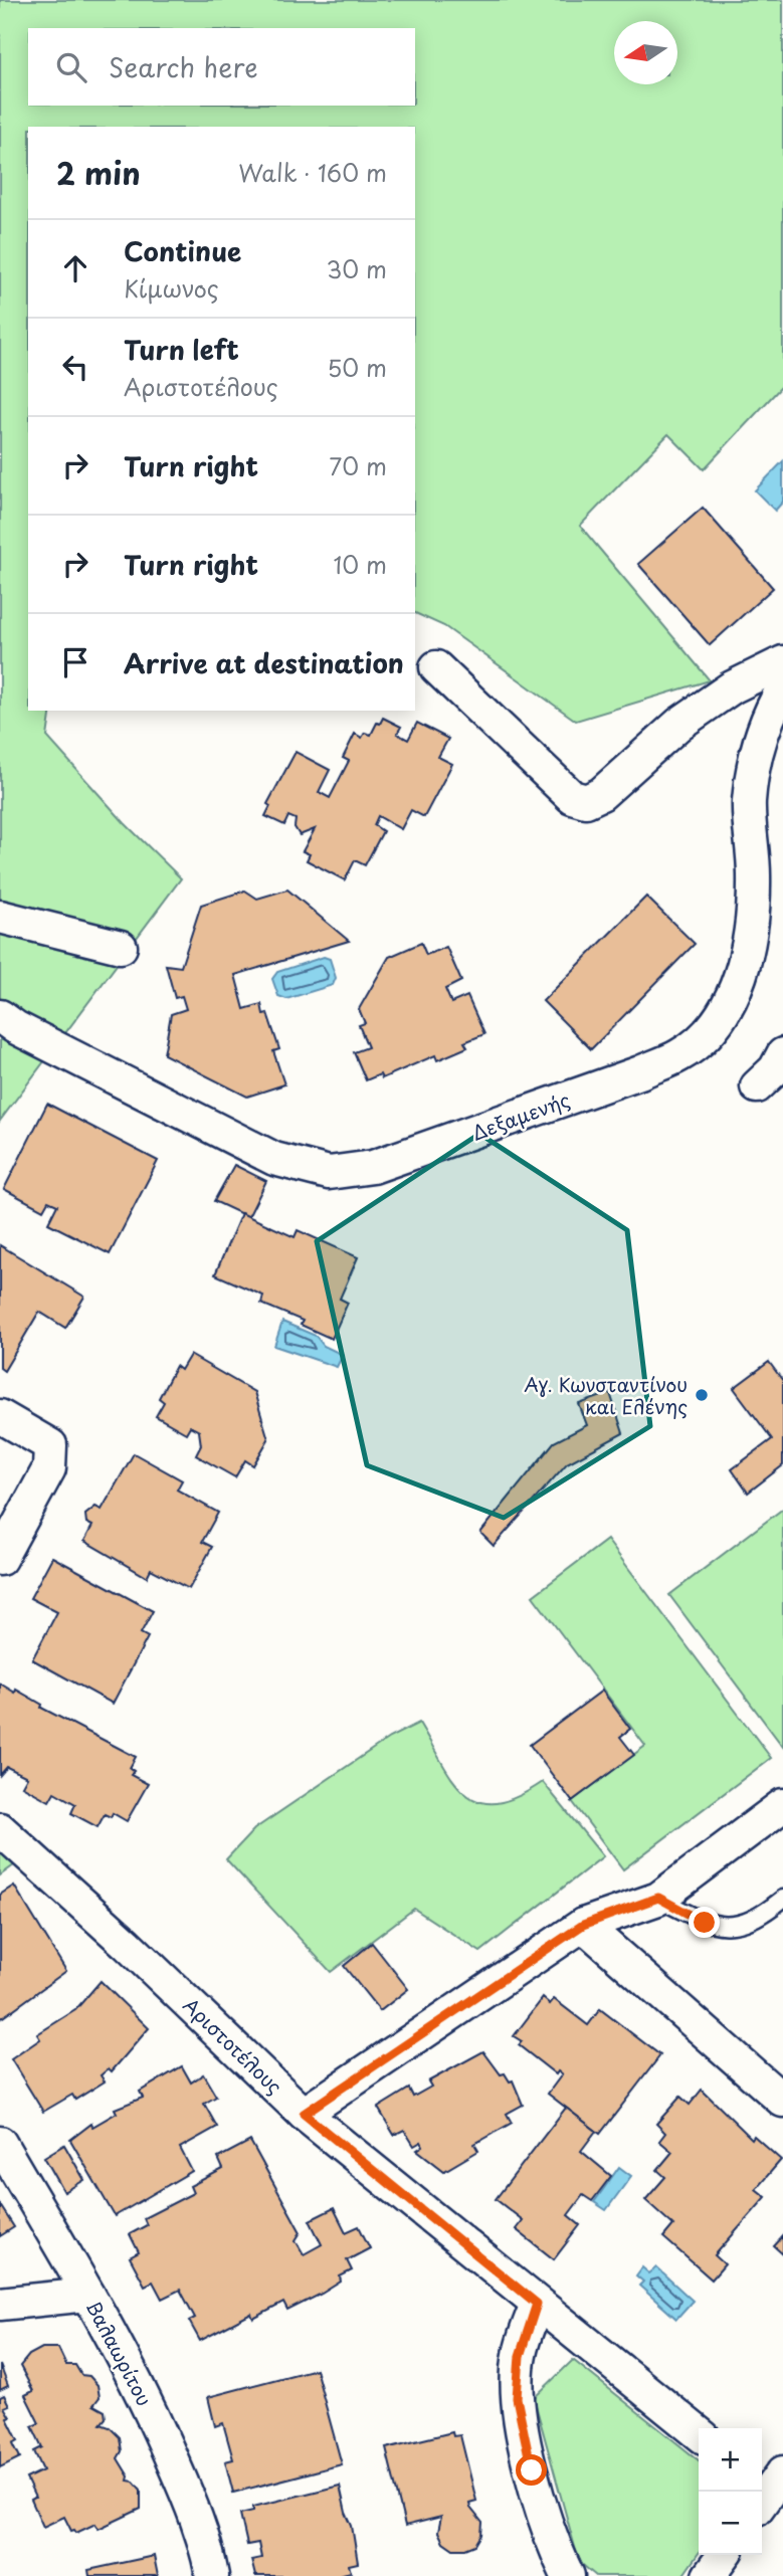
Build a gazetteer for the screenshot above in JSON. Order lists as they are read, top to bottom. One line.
{"streets":{"street":["Δεξαμενής","Αριστοτέλους","Βαλαωρίτου"]},"places":["Αγ. Κωνσταντίνου και Ελένης"],"north":"left","page":{"search":"Search here","heading":["2 min","Walk · 160 m"],"list":[["Continue","Κίμωνος","30 m"],["Turn left","Αριστοτέλους","50 m"],["Turn right","70 m"],["Turn right","10 m"],"Arrive at destination"],"map_buttons":["+","−"]}}
